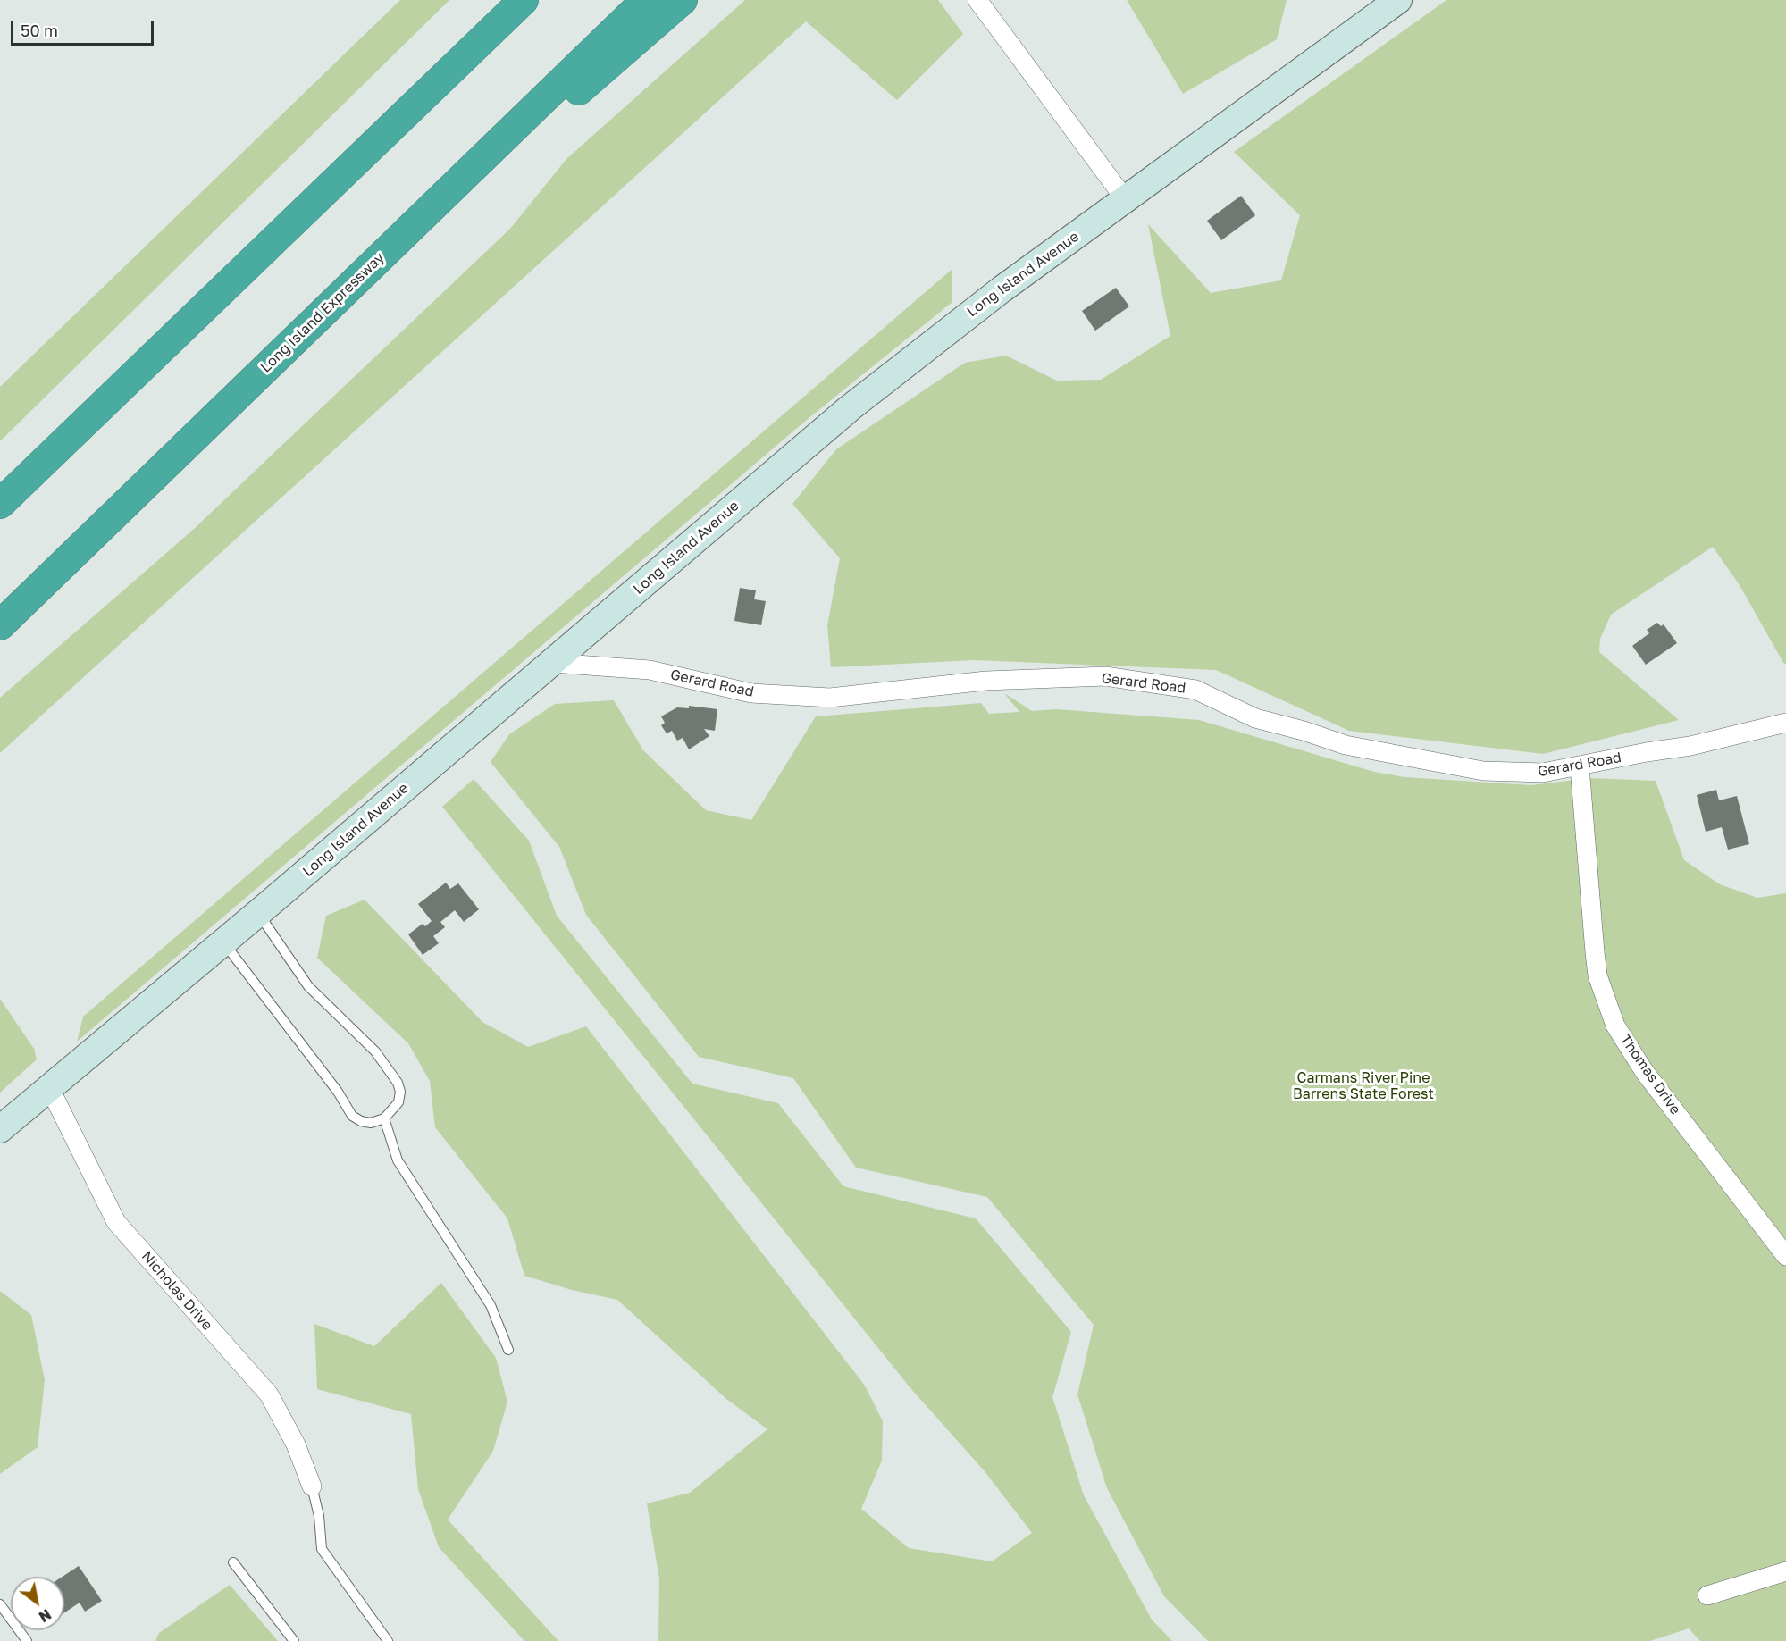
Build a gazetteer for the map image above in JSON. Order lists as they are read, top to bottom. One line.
{"streets":{"highway":["Long Island Expressway"],"street":["Long Island Avenue","Gerard Road","Thomas Drive","Nicholas Drive"]},"crossings":[["Long Island Avenue","Gerard Road"],["Long Island Avenue","Nicholas Drive"],["Gerard Road","Thomas Drive"]],"parks":["Carmans River Pine Barrens State Forest"],"scale_bar":"50 m","north":"bottom right"}
